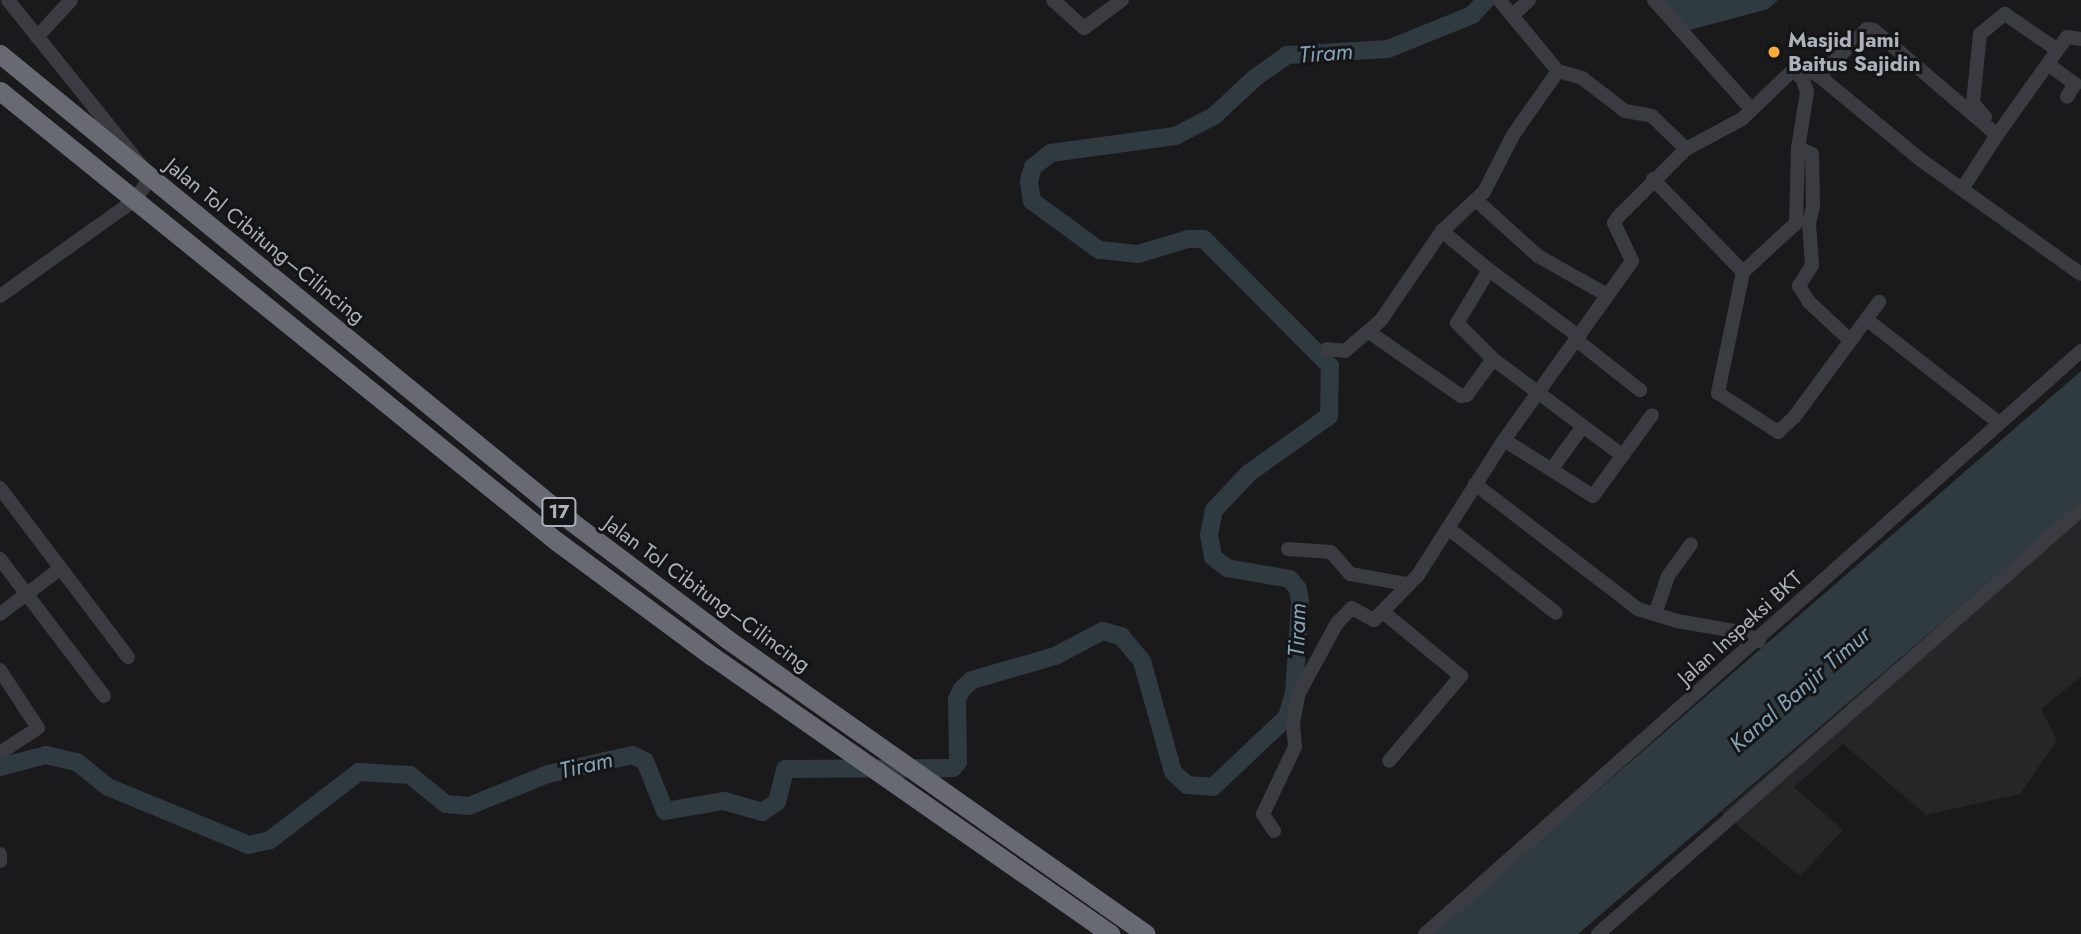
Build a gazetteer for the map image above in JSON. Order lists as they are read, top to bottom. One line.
{"streets":{"highway":["Jalan Tol Cibitung–Cilincing","17"],"street":["Jalan Inspeksi BKT"]},"water":["Tiram","Kanal Banjir Timur"],"places":["Masjid Jami Baitus Sajidin"]}
